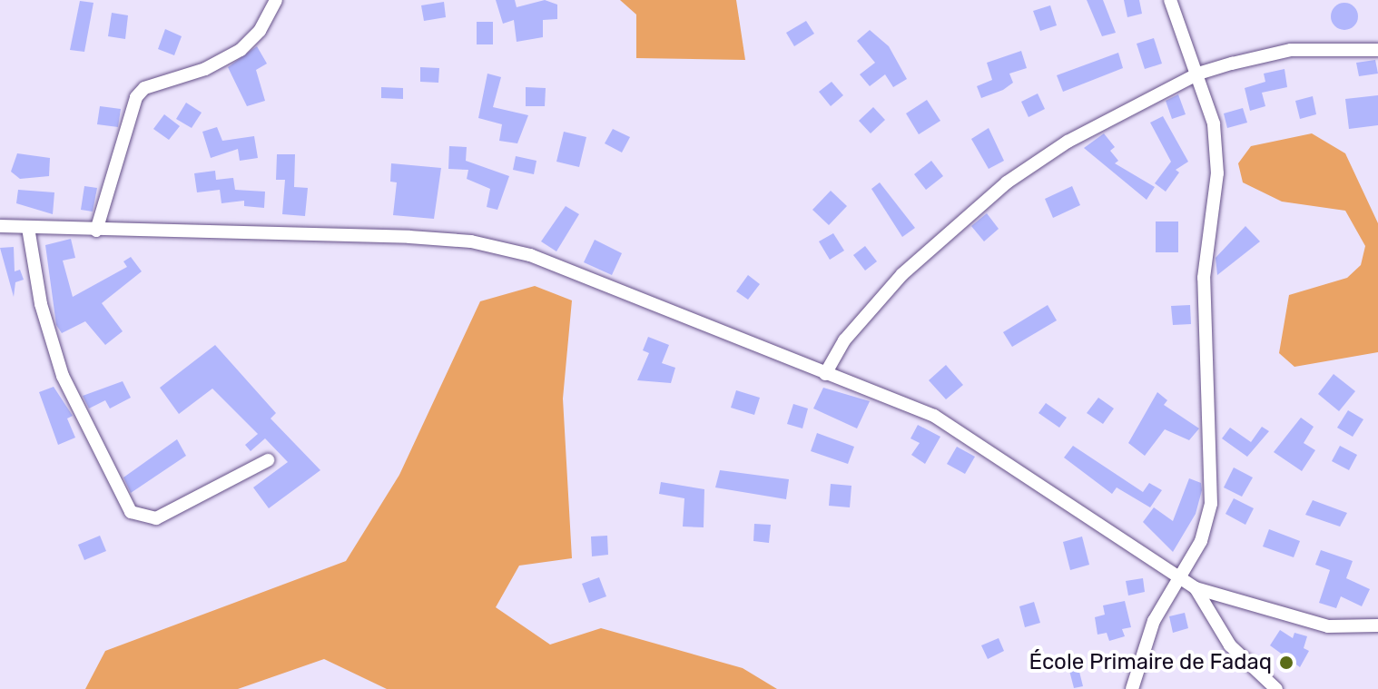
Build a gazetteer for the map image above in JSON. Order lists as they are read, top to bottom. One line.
{"places":["École Primaire de Fadaq"]}
